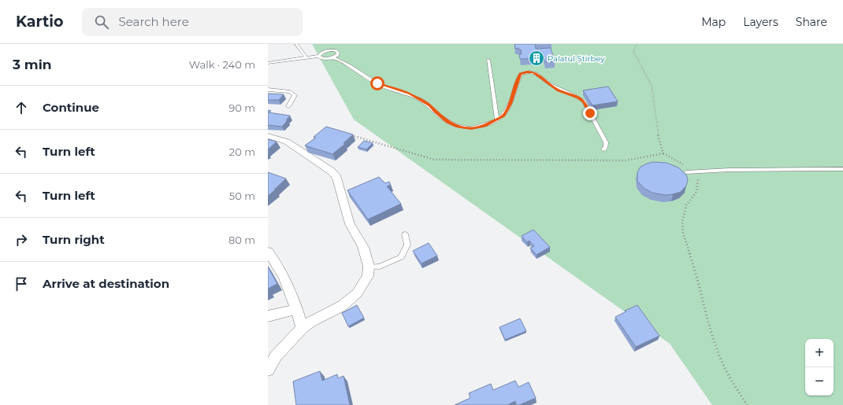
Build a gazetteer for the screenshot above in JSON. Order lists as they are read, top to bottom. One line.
{"places":{"building":["Palatul Știrbey"]},"page":{"header":"Kartio","search":"Search here","nav":["Map","Layers","Share"],"heading":["3 min","Walk · 240 m"],"list":[["Continue","90 m"],["Turn left","20 m"],["Turn left","50 m"],["Turn right","80 m"],"Arrive at destination"],"map_buttons":["+","−"]}}
